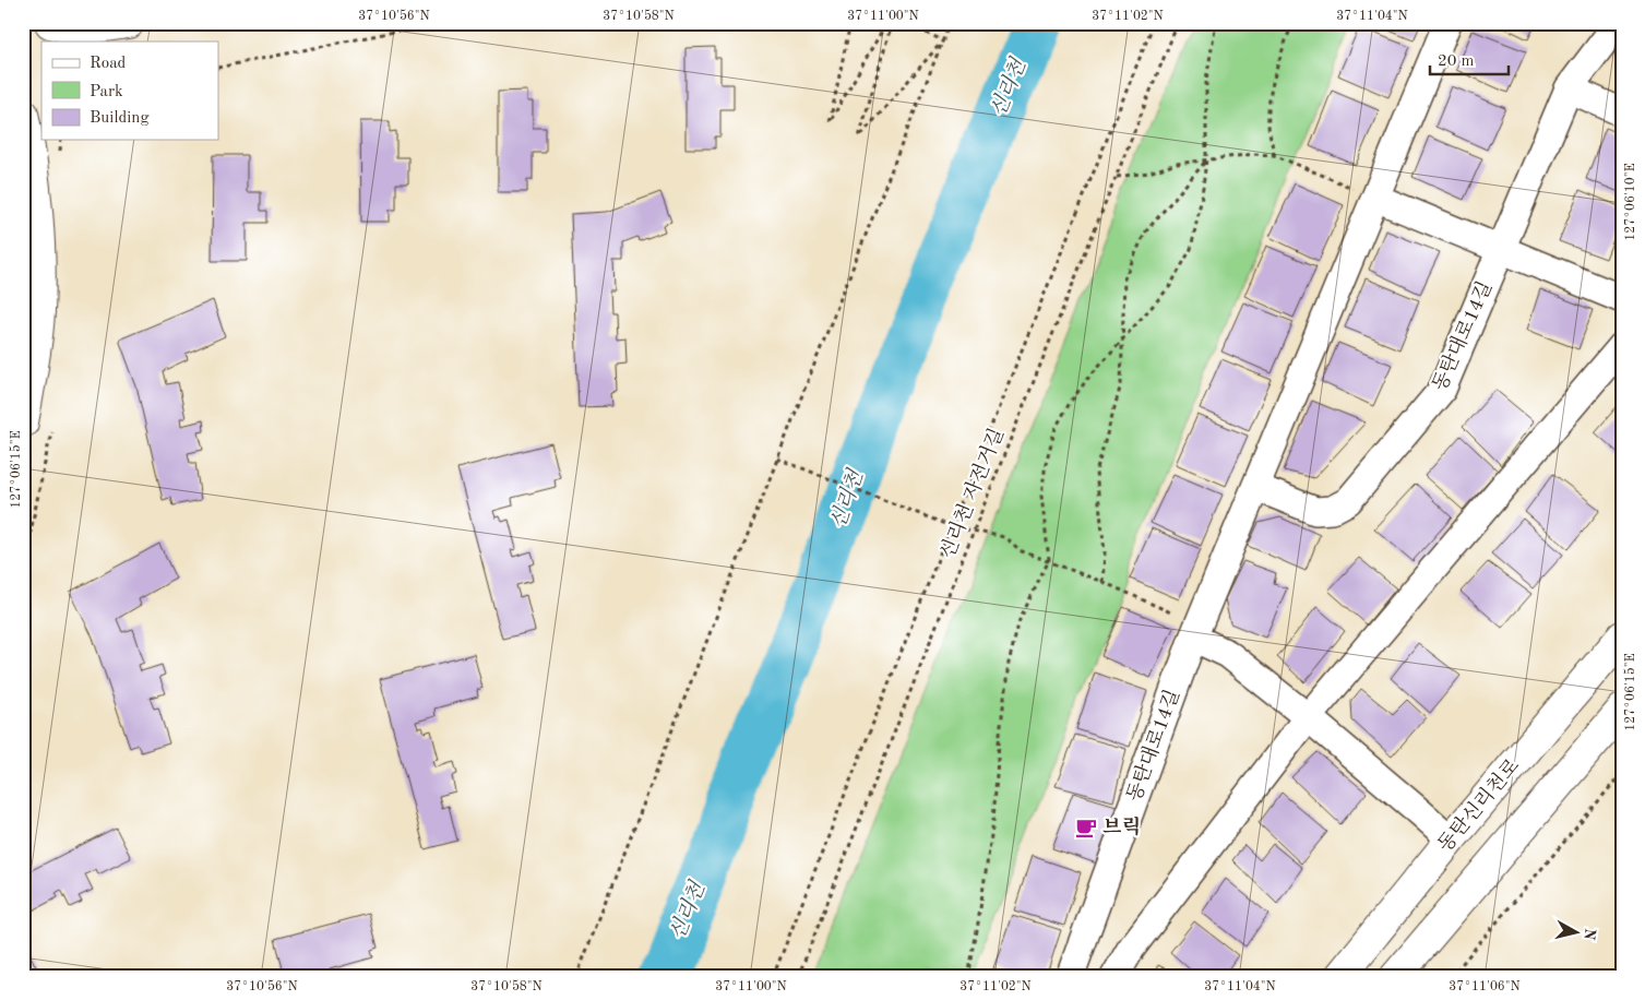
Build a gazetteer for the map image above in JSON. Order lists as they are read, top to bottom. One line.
{"streets":{"main road":["동탄신리천로"],"street":["동탄대로14길"],"path":["신리천 자전거길"]},"water":["신리천"],"places":{"cafe":["브릭"]},"legend":["Road","Park","Building"],"scale_bar":"20 m","north":"right","coordinates":["37°10'56\"N","37°10'58\"N","37°11'00\"N","37°11'02\"N","37°11'04\"N","127°06'10\"E","127°06'15\"E","37°11'06\"N"]}
